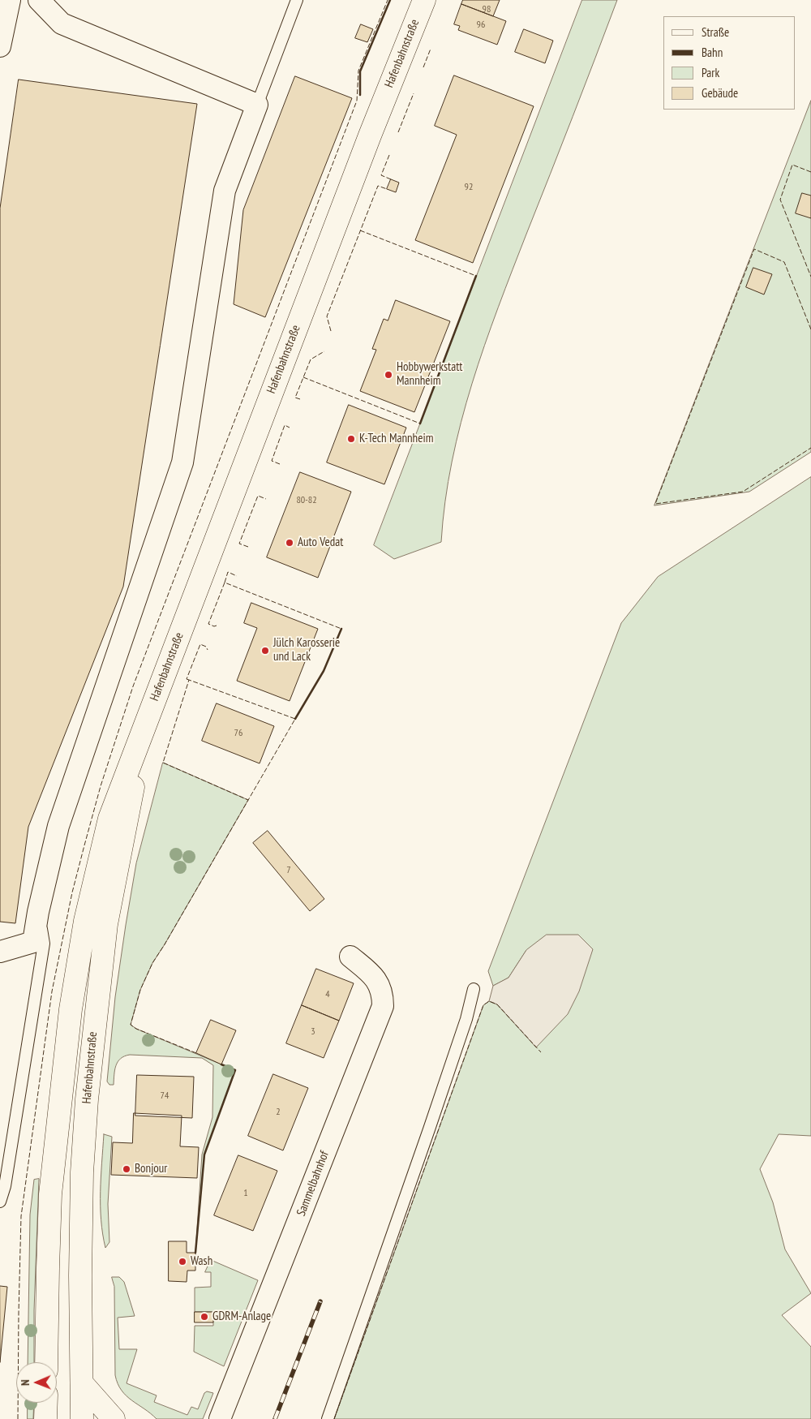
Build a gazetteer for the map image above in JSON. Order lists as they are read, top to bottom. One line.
{"streets":{"main road":["Hafenbahnstraße"],"street":["Sammelbahnhof"]},"places":["Hobbywerkstatt Mannheim","K-Tech Mannheim","Auto Vedat","Jülch Karosserie und Lack","Bonjour","Wash","GDRM-Anlage"],"house_numbers":["98","96","92","80-82","76","7","4","3","74","2","1"],"legend":["Straße","Bahn","Park","Gebäude"],"north":"left"}
